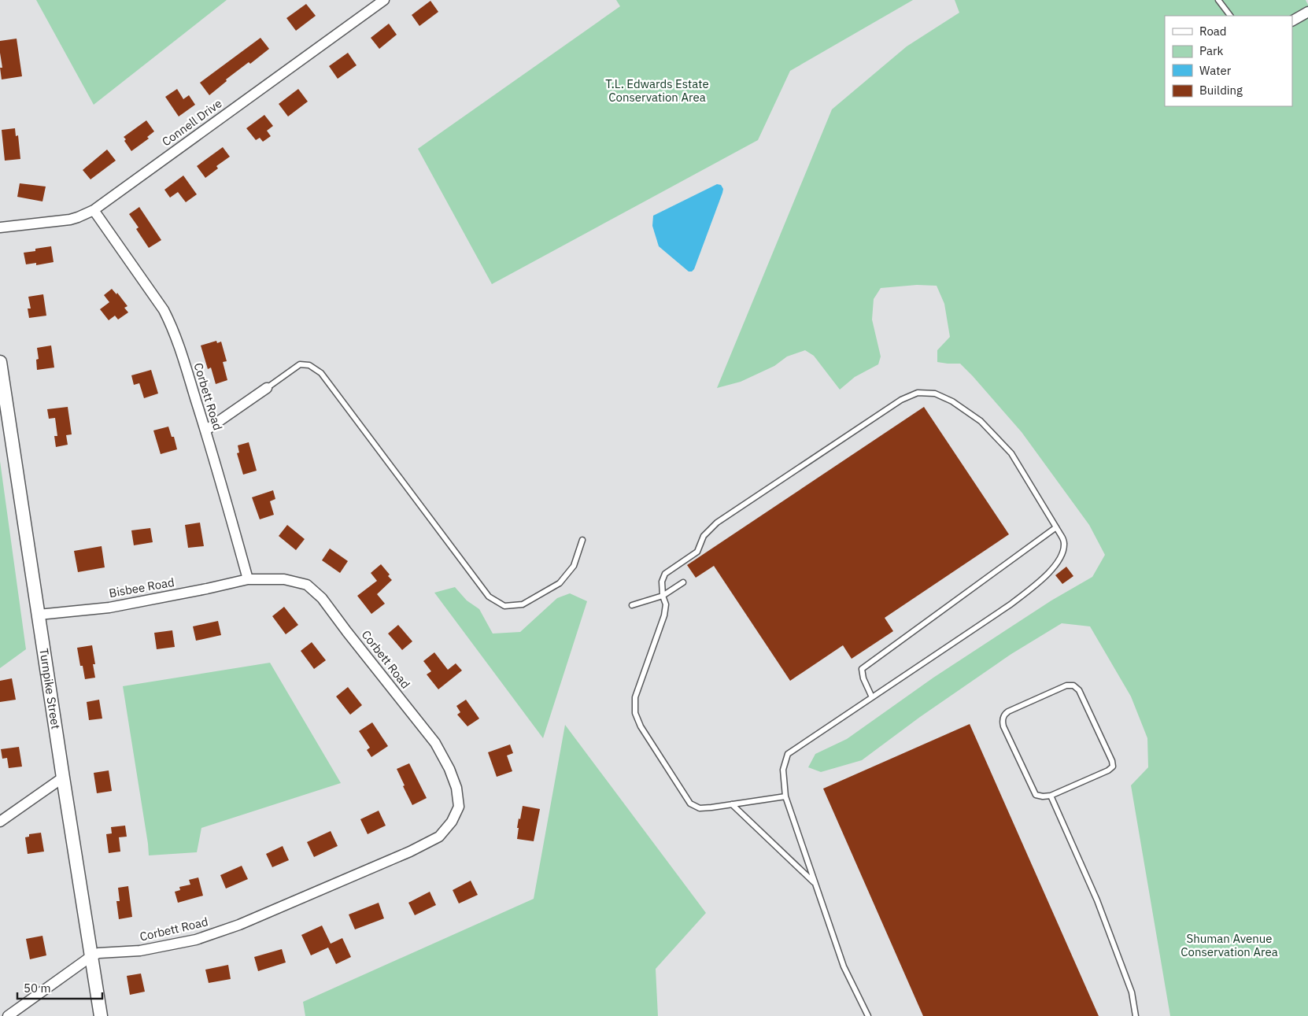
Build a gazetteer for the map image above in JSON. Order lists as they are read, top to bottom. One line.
{"streets":{"street":["Connell Drive","Corbett Road","Bisbee Road","Turnpike Street"]},"crossings":[["Connell Drive","Corbett Road"],["Corbett Road","Bisbee Road"],["Corbett Road","Turnpike Street"],["Bisbee Road","Turnpike Street"]],"parks":["T.L. Edwards Estate Conservation Area","Shuman Avenue Conservation Area"],"legend":["Road","Park","Water","Building"],"scale_bar":"50 m"}
